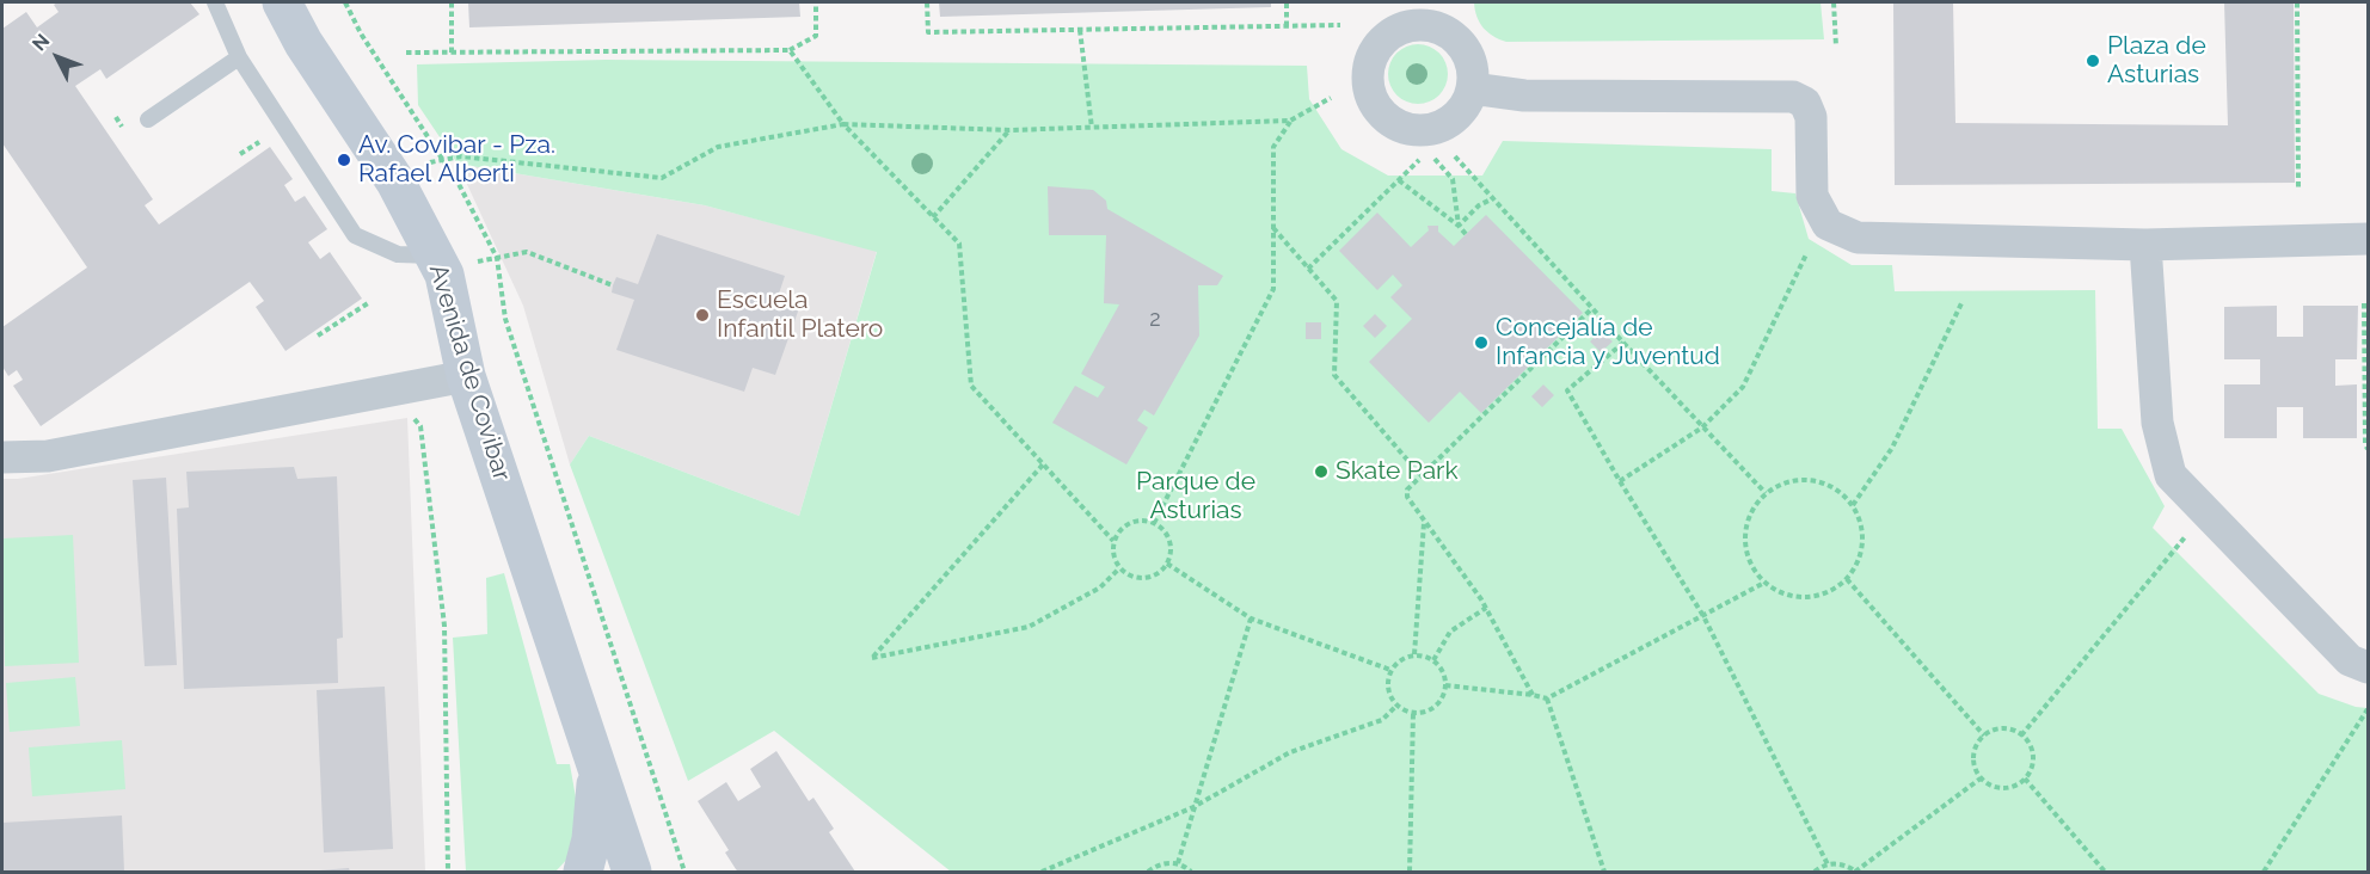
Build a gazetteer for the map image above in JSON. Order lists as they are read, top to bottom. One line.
{"streets":{"street":["Avenida de Covibar"]},"parks":["Parque de Asturias"],"places":["Plaza de Asturias","Av. Covibar - Pza. Rafael Alberti","Escuela Infantil Platero","Concejalía de Infancia y Juventud","Skate Park"],"house_numbers":["2"],"north":"top left"}
